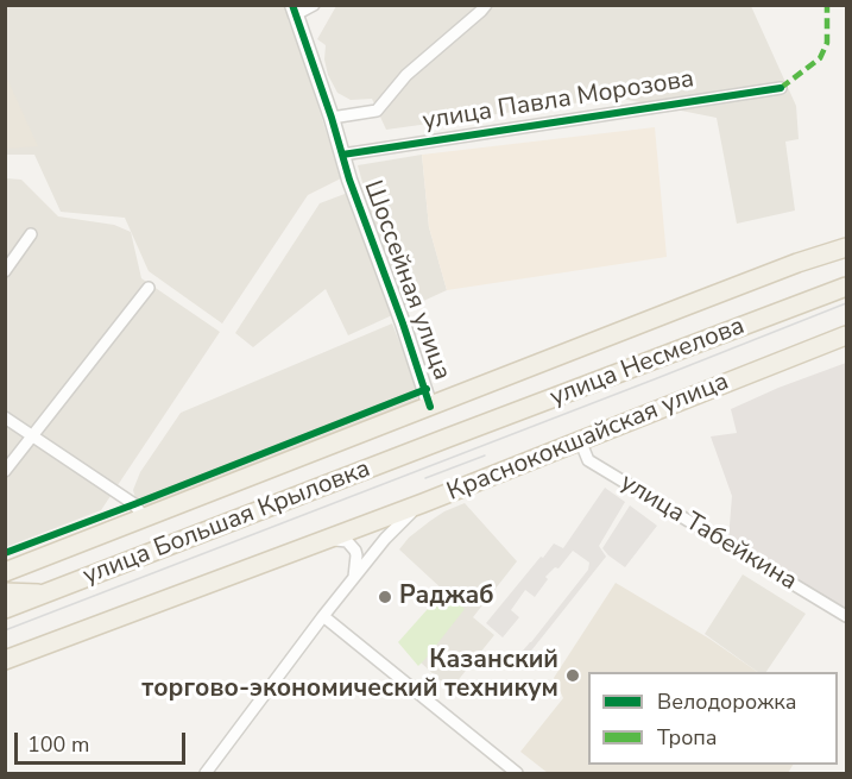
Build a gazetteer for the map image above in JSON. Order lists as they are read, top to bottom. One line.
{"streets":{"main road":["улица Несмелова","Краснококшайская улица","улица Большая Крыловка"],"street":["улица Павла Морозова","Шоссейная улица","улица Табейкина"]},"crossings":[["улица Павла Морозова","Шоссейная улица"],["улица Несмелова","улица Большая Крыловка"],["Краснококшайская улица","улица Большая Крыловка"],["Краснококшайская улица","улица Табейкина"]],"places":["Раджаб","Казанский торгово-экономический техникум"],"legend":["Велодорожка","Тропа"],"scale_bar":"100 m"}
